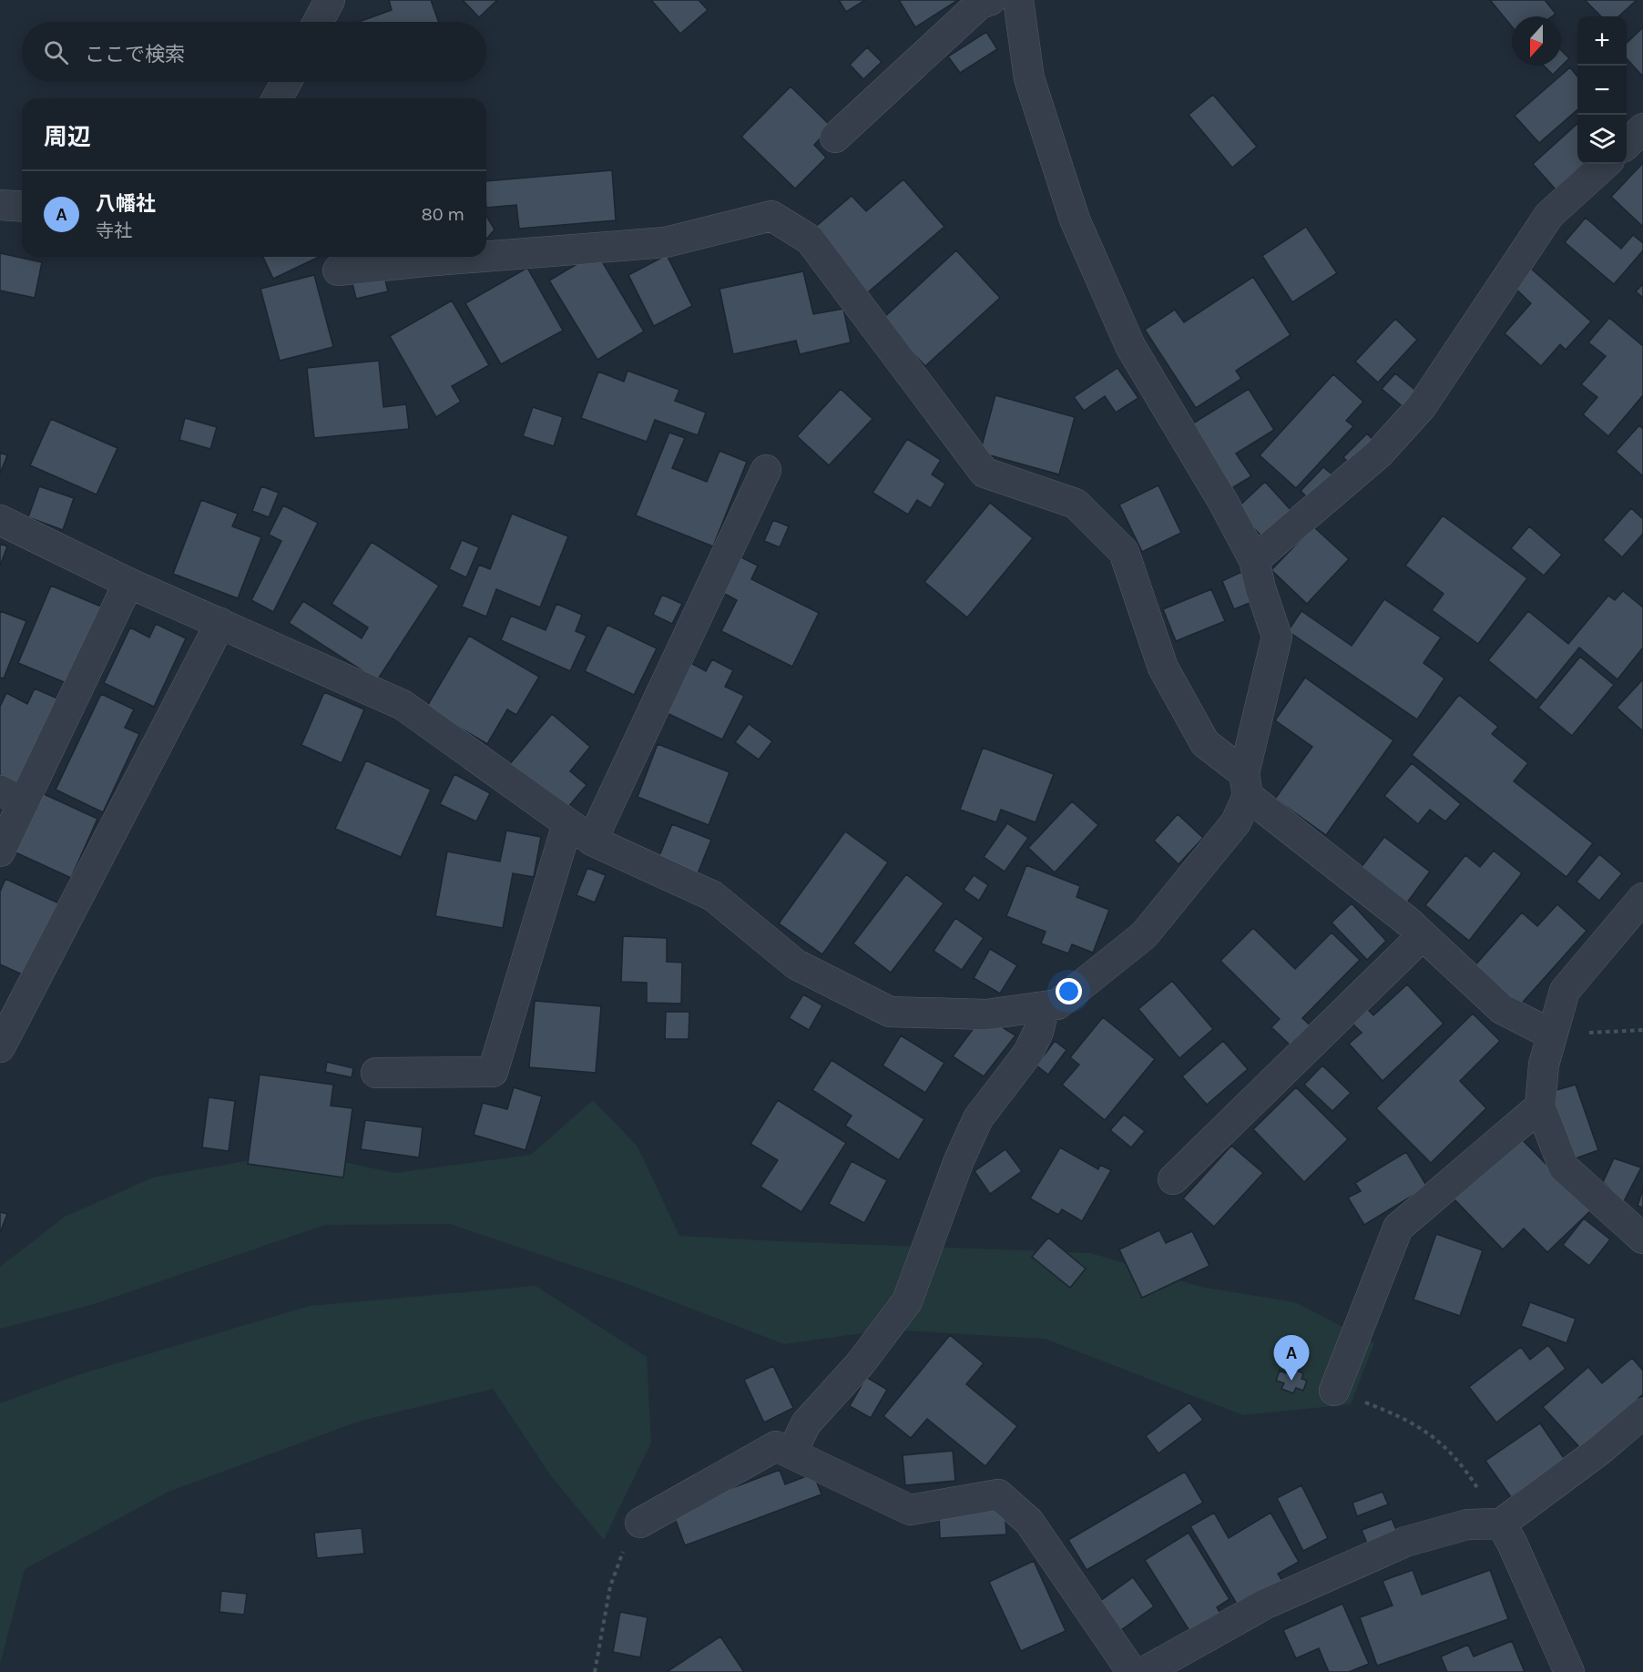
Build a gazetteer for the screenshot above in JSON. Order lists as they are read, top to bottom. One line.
{"north":"bottom","page":{"map_buttons":["+","−"],"search":"ここで検索","heading":"周辺","list":[{"mark":"A","name":"八幡社","note":"寺社","value":"80 m"}],"pins":"A"}}
